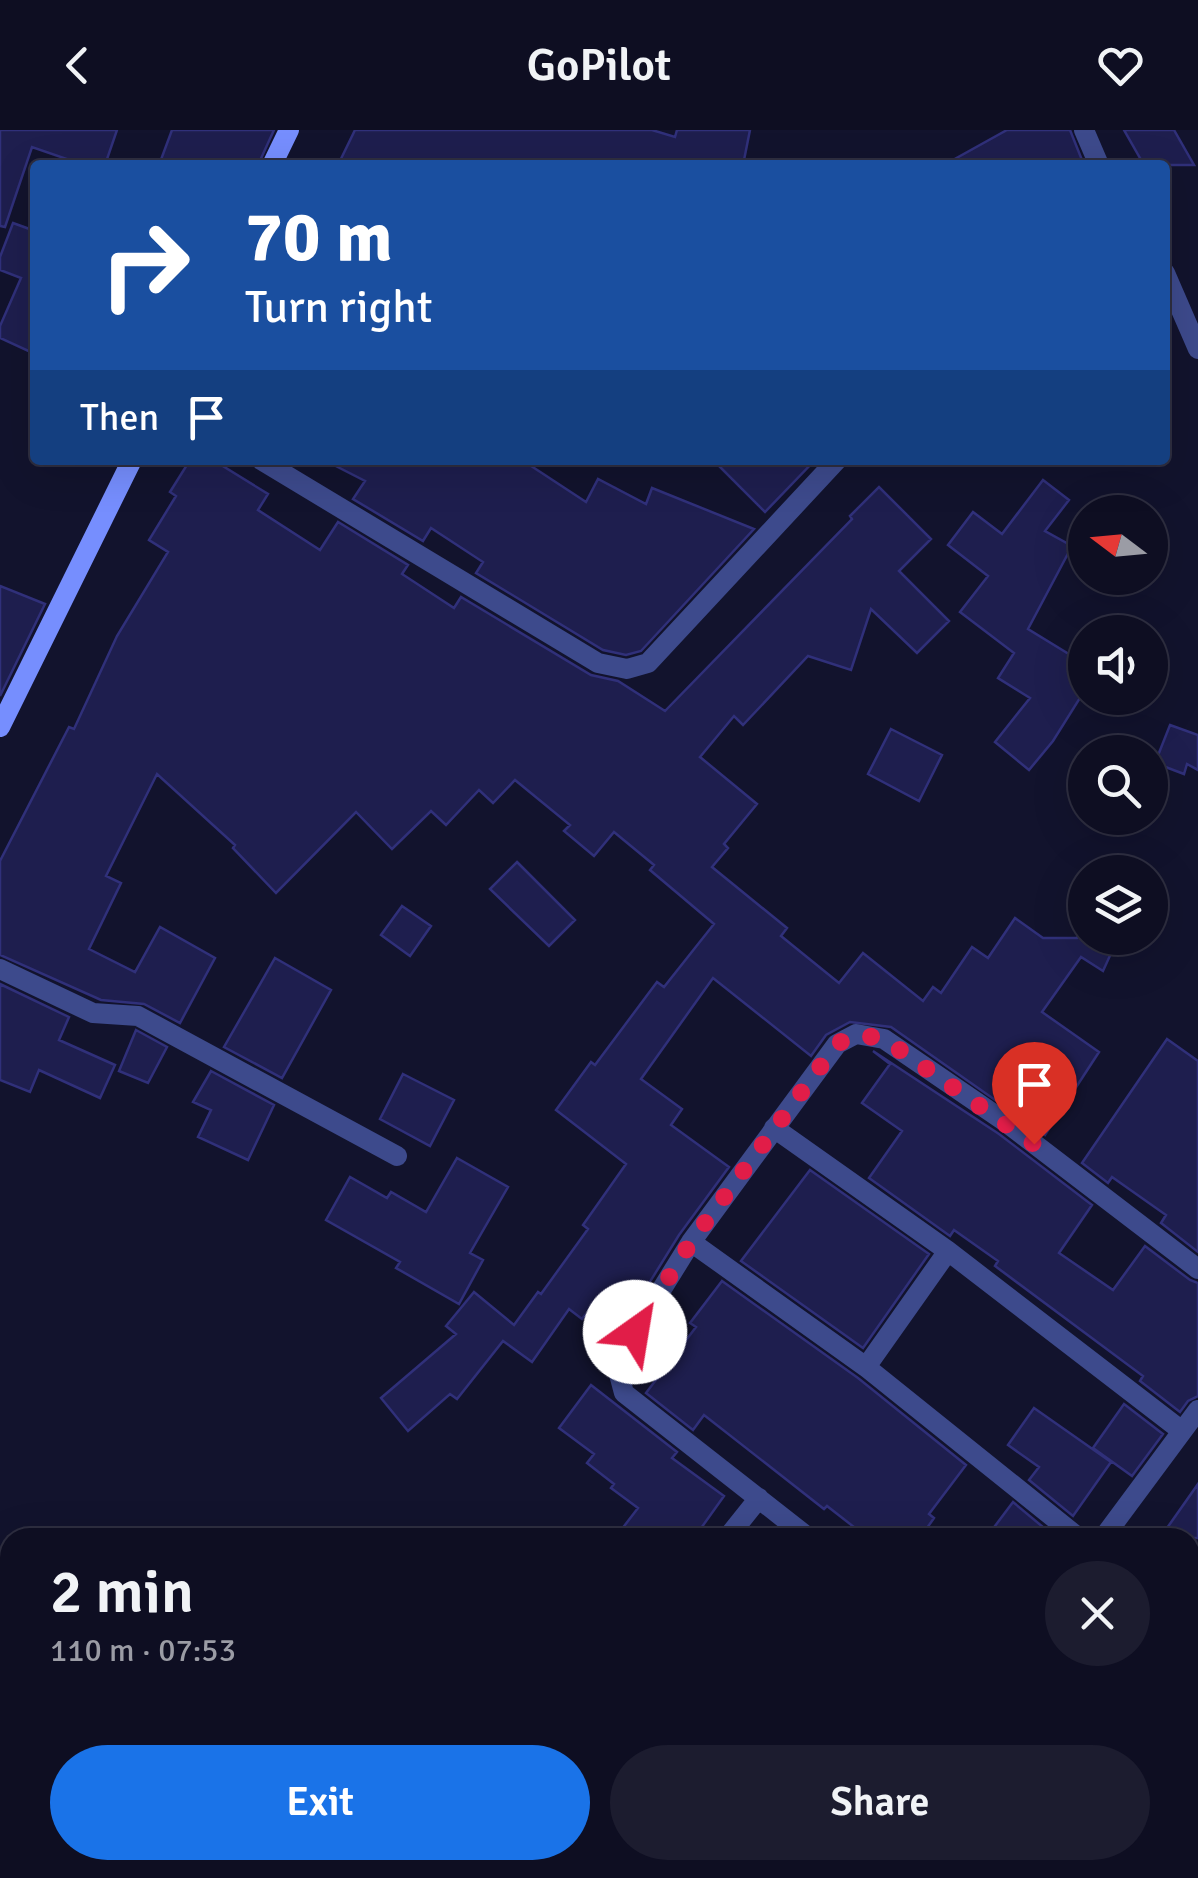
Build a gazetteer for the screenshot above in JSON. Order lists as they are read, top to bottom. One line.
{"north":"left","page":{"header":"GoPilot","turn":["70 m","Turn right"],"then":"Then","heading":["2 min","110 m · 07:53"],"buttons":["Exit","Share"]}}
